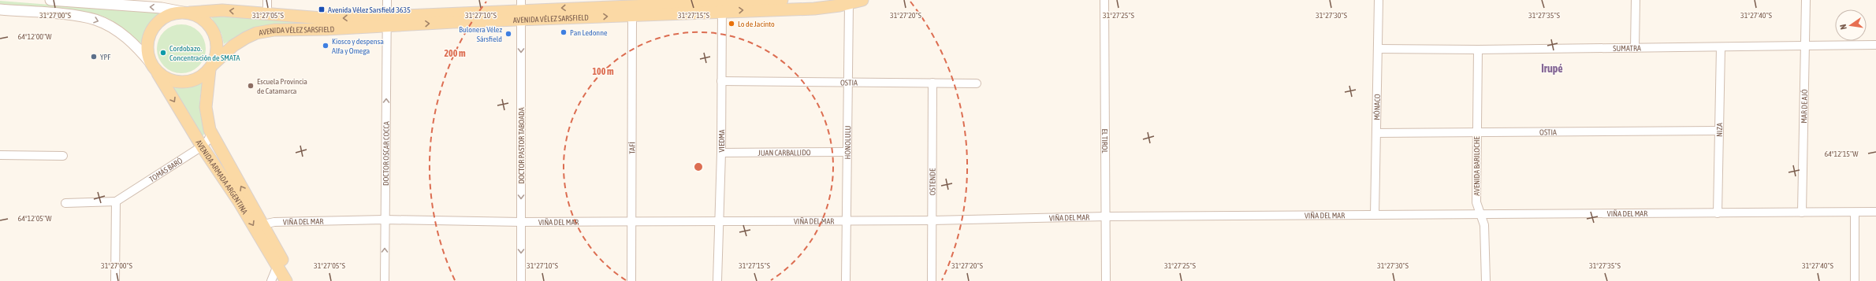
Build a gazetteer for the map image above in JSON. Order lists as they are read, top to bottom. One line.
{"streets":{"main road":["AVENIDA VÉLEZ SARSFIELD","AVENIDA ARMADA ARGENTINA"],"street":["SUMATRA","OSTIA","MAR DE AJÓ","MÓNACO","NIZA","EL TIROL","VIEDMA","HONOLULU","DOCTOR PASTOR TABOADA","TAFÍ","JUAN CARBALLIDO","DOCTOR OSCAR COCCA","AVENIDA BARILOCHE","TOMÁS BARÓ","OSTENDE","VIÑA DEL MAR"]},"crossings":[["AVENIDA VÉLEZ SARSFIELD","VIEDMA"],["AVENIDA VÉLEZ SARSFIELD","HONOLULU"],["AVENIDA VÉLEZ SARSFIELD","DOCTOR PASTOR TABOADA"],["AVENIDA VÉLEZ SARSFIELD","TAFÍ"],["AVENIDA VÉLEZ SARSFIELD","DOCTOR OSCAR COCCA"],["AVENIDA VÉLEZ SARSFIELD","AVENIDA ARMADA ARGENTINA"],["SUMATRA","MAR DE AJÓ"],["SUMATRA","MÓNACO"],["SUMATRA","NIZA"],["SUMATRA","AVENIDA BARILOCHE"],["OSTIA","MÓNACO"],["OSTIA","NIZA"],["OSTIA","VIEDMA"],["OSTIA","HONOLULU"],["OSTIA","AVENIDA BARILOCHE"],["OSTIA","OSTENDE"],["MAR DE AJÓ","VIÑA DEL MAR"],["MÓNACO","VIÑA DEL MAR"],["NIZA","VIÑA DEL MAR"],["EL TIROL","VIÑA DEL MAR"],["VIEDMA","JUAN CARBALLIDO"],["VIEDMA","VIÑA DEL MAR"],["HONOLULU","JUAN CARBALLIDO"],["HONOLULU","VIÑA DEL MAR"],["DOCTOR PASTOR TABOADA","VIÑA DEL MAR"],["TAFÍ","VIÑA DEL MAR"],["DOCTOR OSCAR COCCA","VIÑA DEL MAR"],["AVENIDA BARILOCHE","VIÑA DEL MAR"],["TOMÁS BARÓ","AVENIDA ARMADA ARGENTINA"],["AVENIDA ARMADA ARGENTINA","VIÑA DEL MAR"],["OSTENDE","VIÑA DEL MAR"]],"one_way":["DOCTOR PASTOR TABOADA","DOCTOR OSCAR COCCA"],"districts":["Irupé"],"places":{"transit":["Avenida Vélez Sarsfield 3635"],"other":["Lo de Jacinto","Pan Ledonne","Bulonera Vélez Sársfield","Kiosco y despensa Alfa y Omega","Cordobazo. Concentración de SMATA","YPF","Escuela Provincia de Catamarca"]},"north":"left","coordinates":["31°27'00\"S","31°27'05\"S","31°27'10\"S","31°27'15\"S","31°27'20\"S","31°27'25\"S","31°27'30\"S","31°27'35\"S","31°27'40\"S","64°12'00\"W","64°12'15\"W","64°12'05\"W"],"rings":["200 m","100 m"]}
